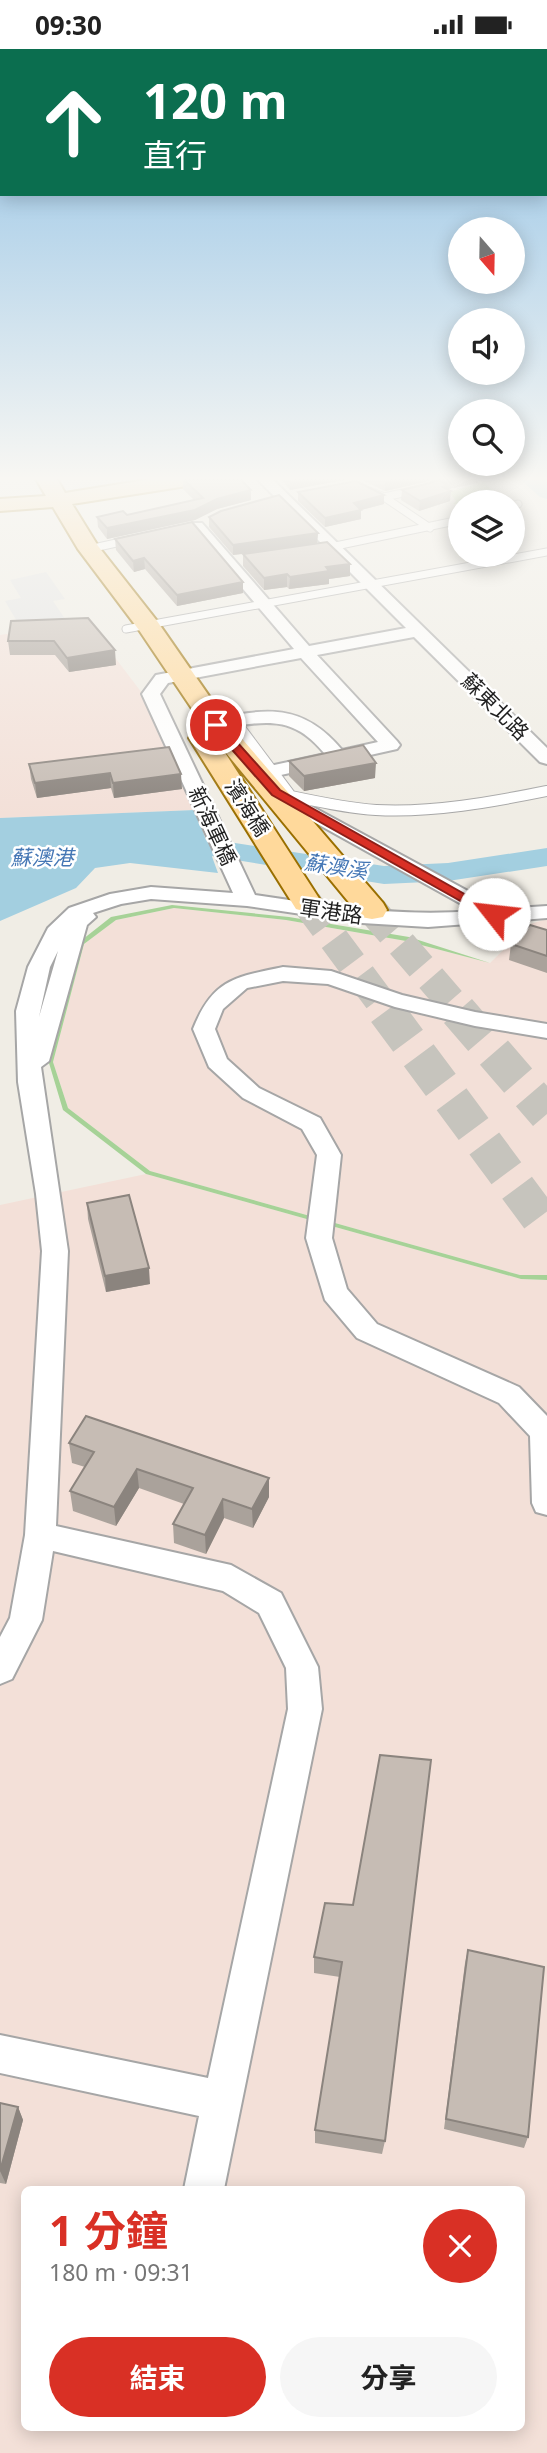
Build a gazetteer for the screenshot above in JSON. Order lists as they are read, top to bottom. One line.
{"streets":{"main road":["濱海橋"],"street":["蘇東北路","新海軍橋","軍港路"]},"crossings":[["濱海橋","新海軍橋"],["新海軍橋","軍港路"]],"water":["蘇澳港","蘇澳溪"],"north":"bottom","page":{"status":"09:30","turn":["120 m","直行"],"heading":["1 分鐘","180 m · 09:31"],"buttons":["結束","分享"]}}
